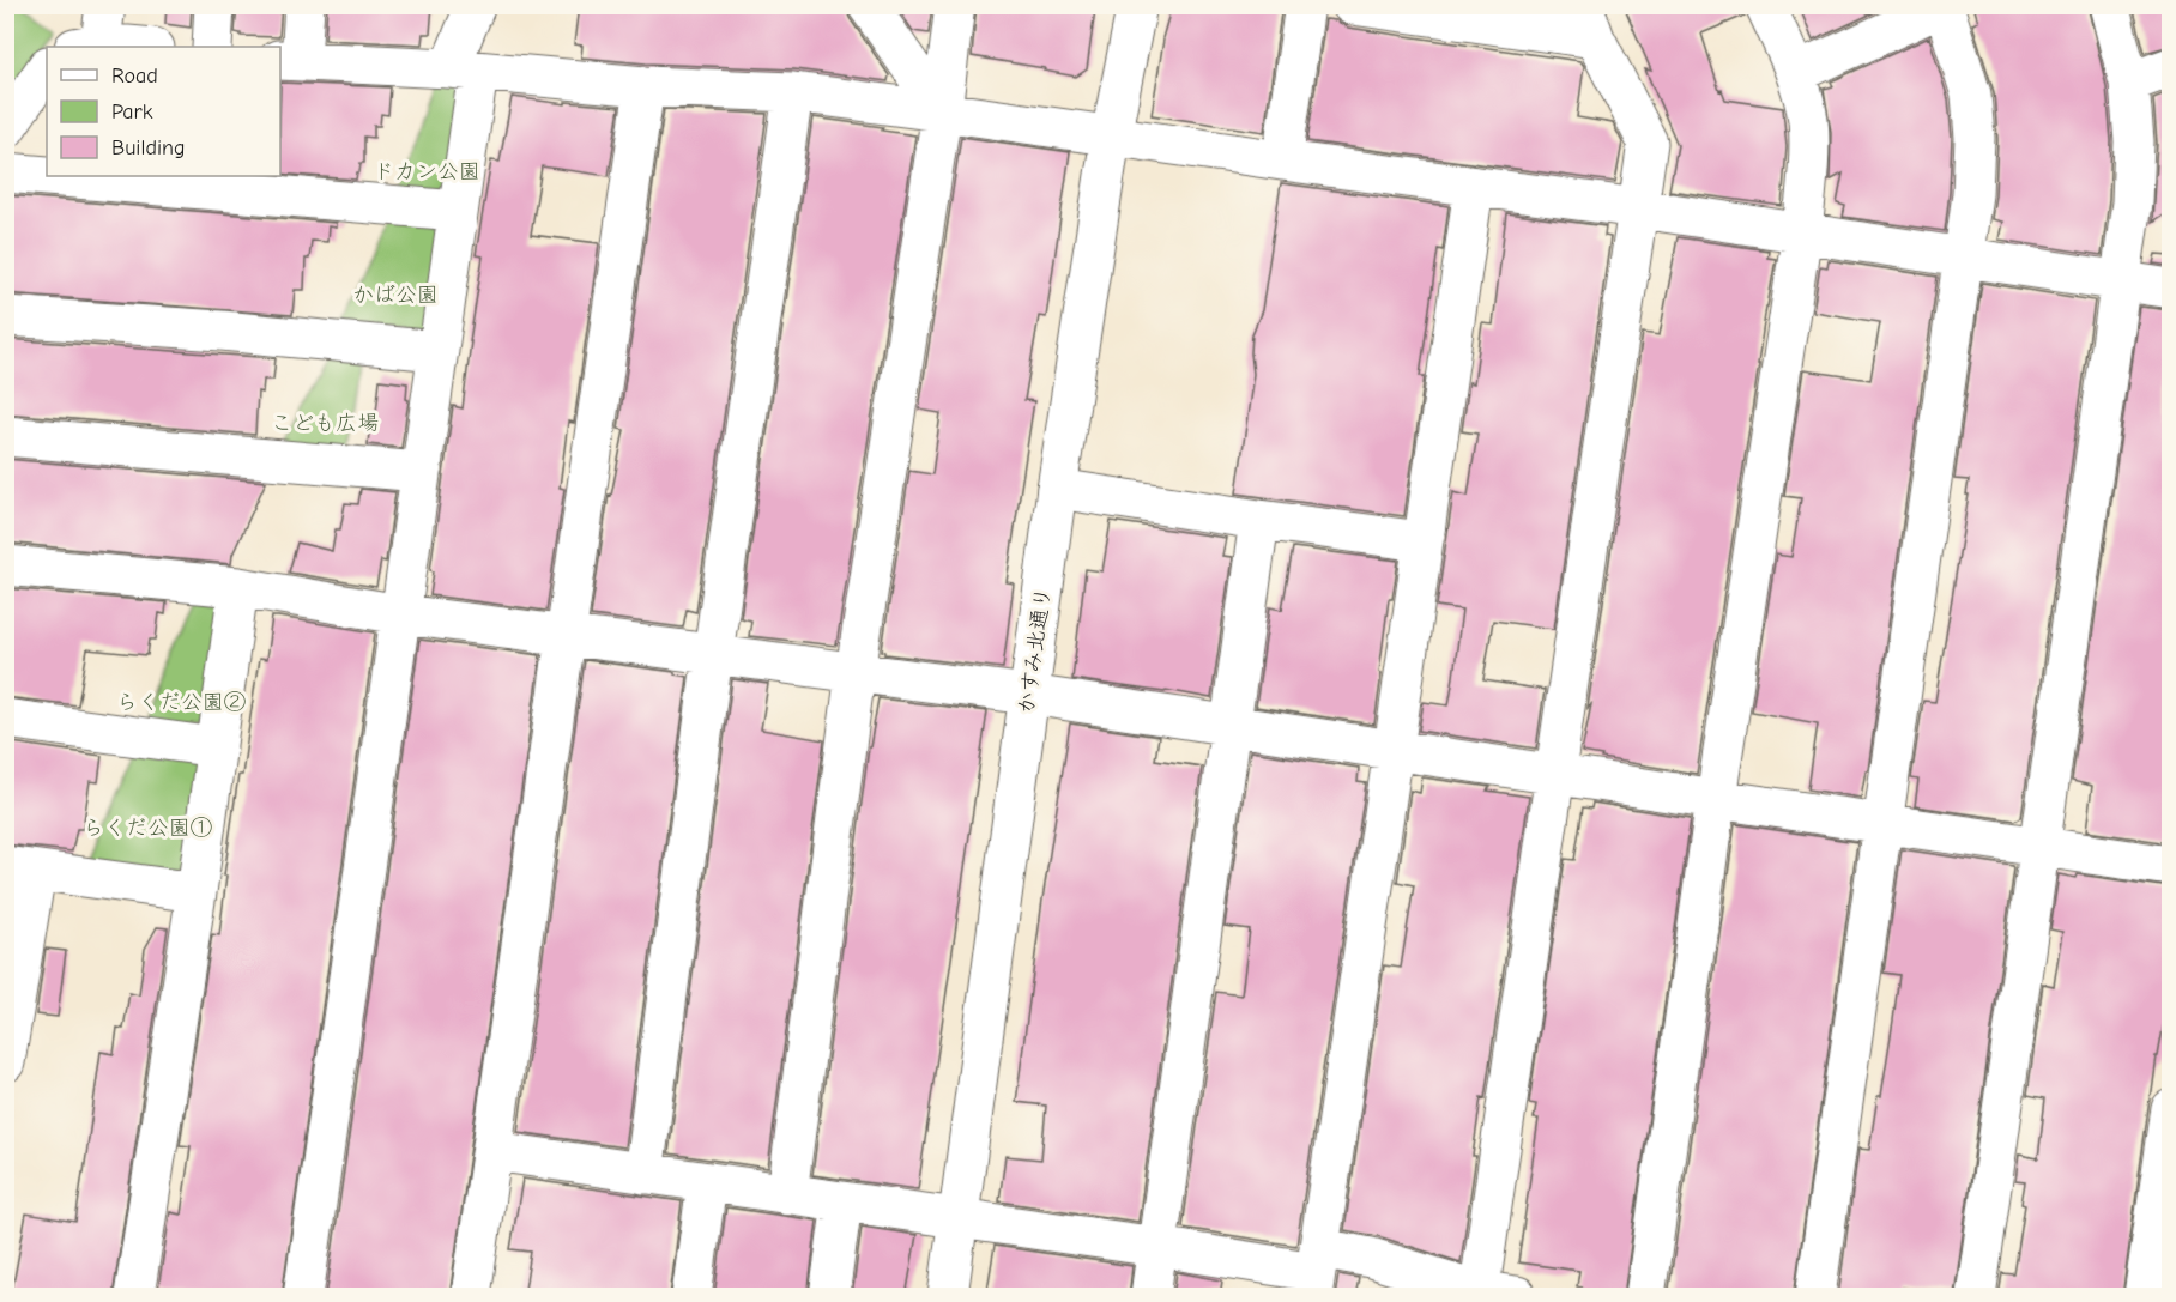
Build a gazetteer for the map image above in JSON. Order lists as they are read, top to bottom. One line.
{"streets":{"street":["かすみ北通り"]},"parks":["ドカン公園","かば公園","こども広場","らくだ公園②","らくだ公園①"],"legend":["Road","Park","Building"]}
